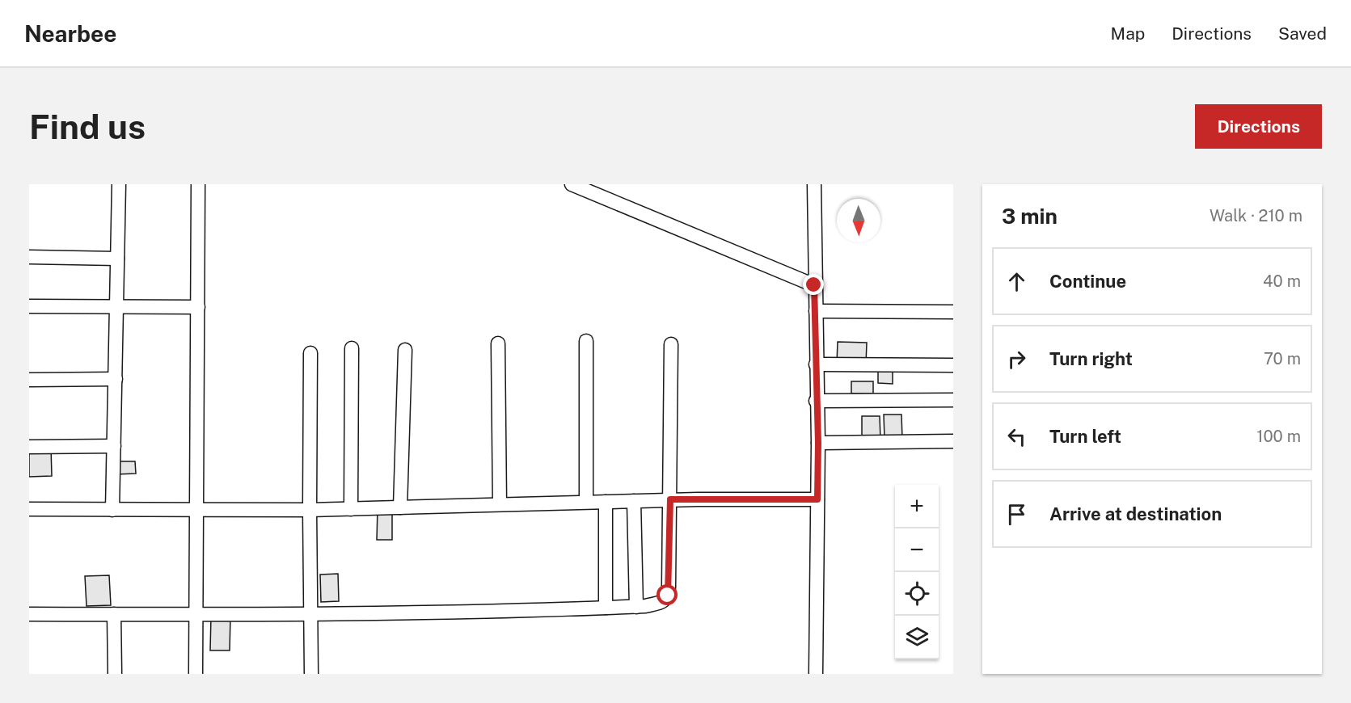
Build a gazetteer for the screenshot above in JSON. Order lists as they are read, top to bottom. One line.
{"north":"bottom","page":{"header":"Nearbee","nav":["Map","Directions","Saved"],"buttons":"Directions","title":"Find us","heading":["3 min","Walk · 210 m"],"list":[["Continue","40 m"],["Turn right","70 m"],["Turn left","100 m"],"Arrive at destination"],"map_buttons":["+","−"]}}
